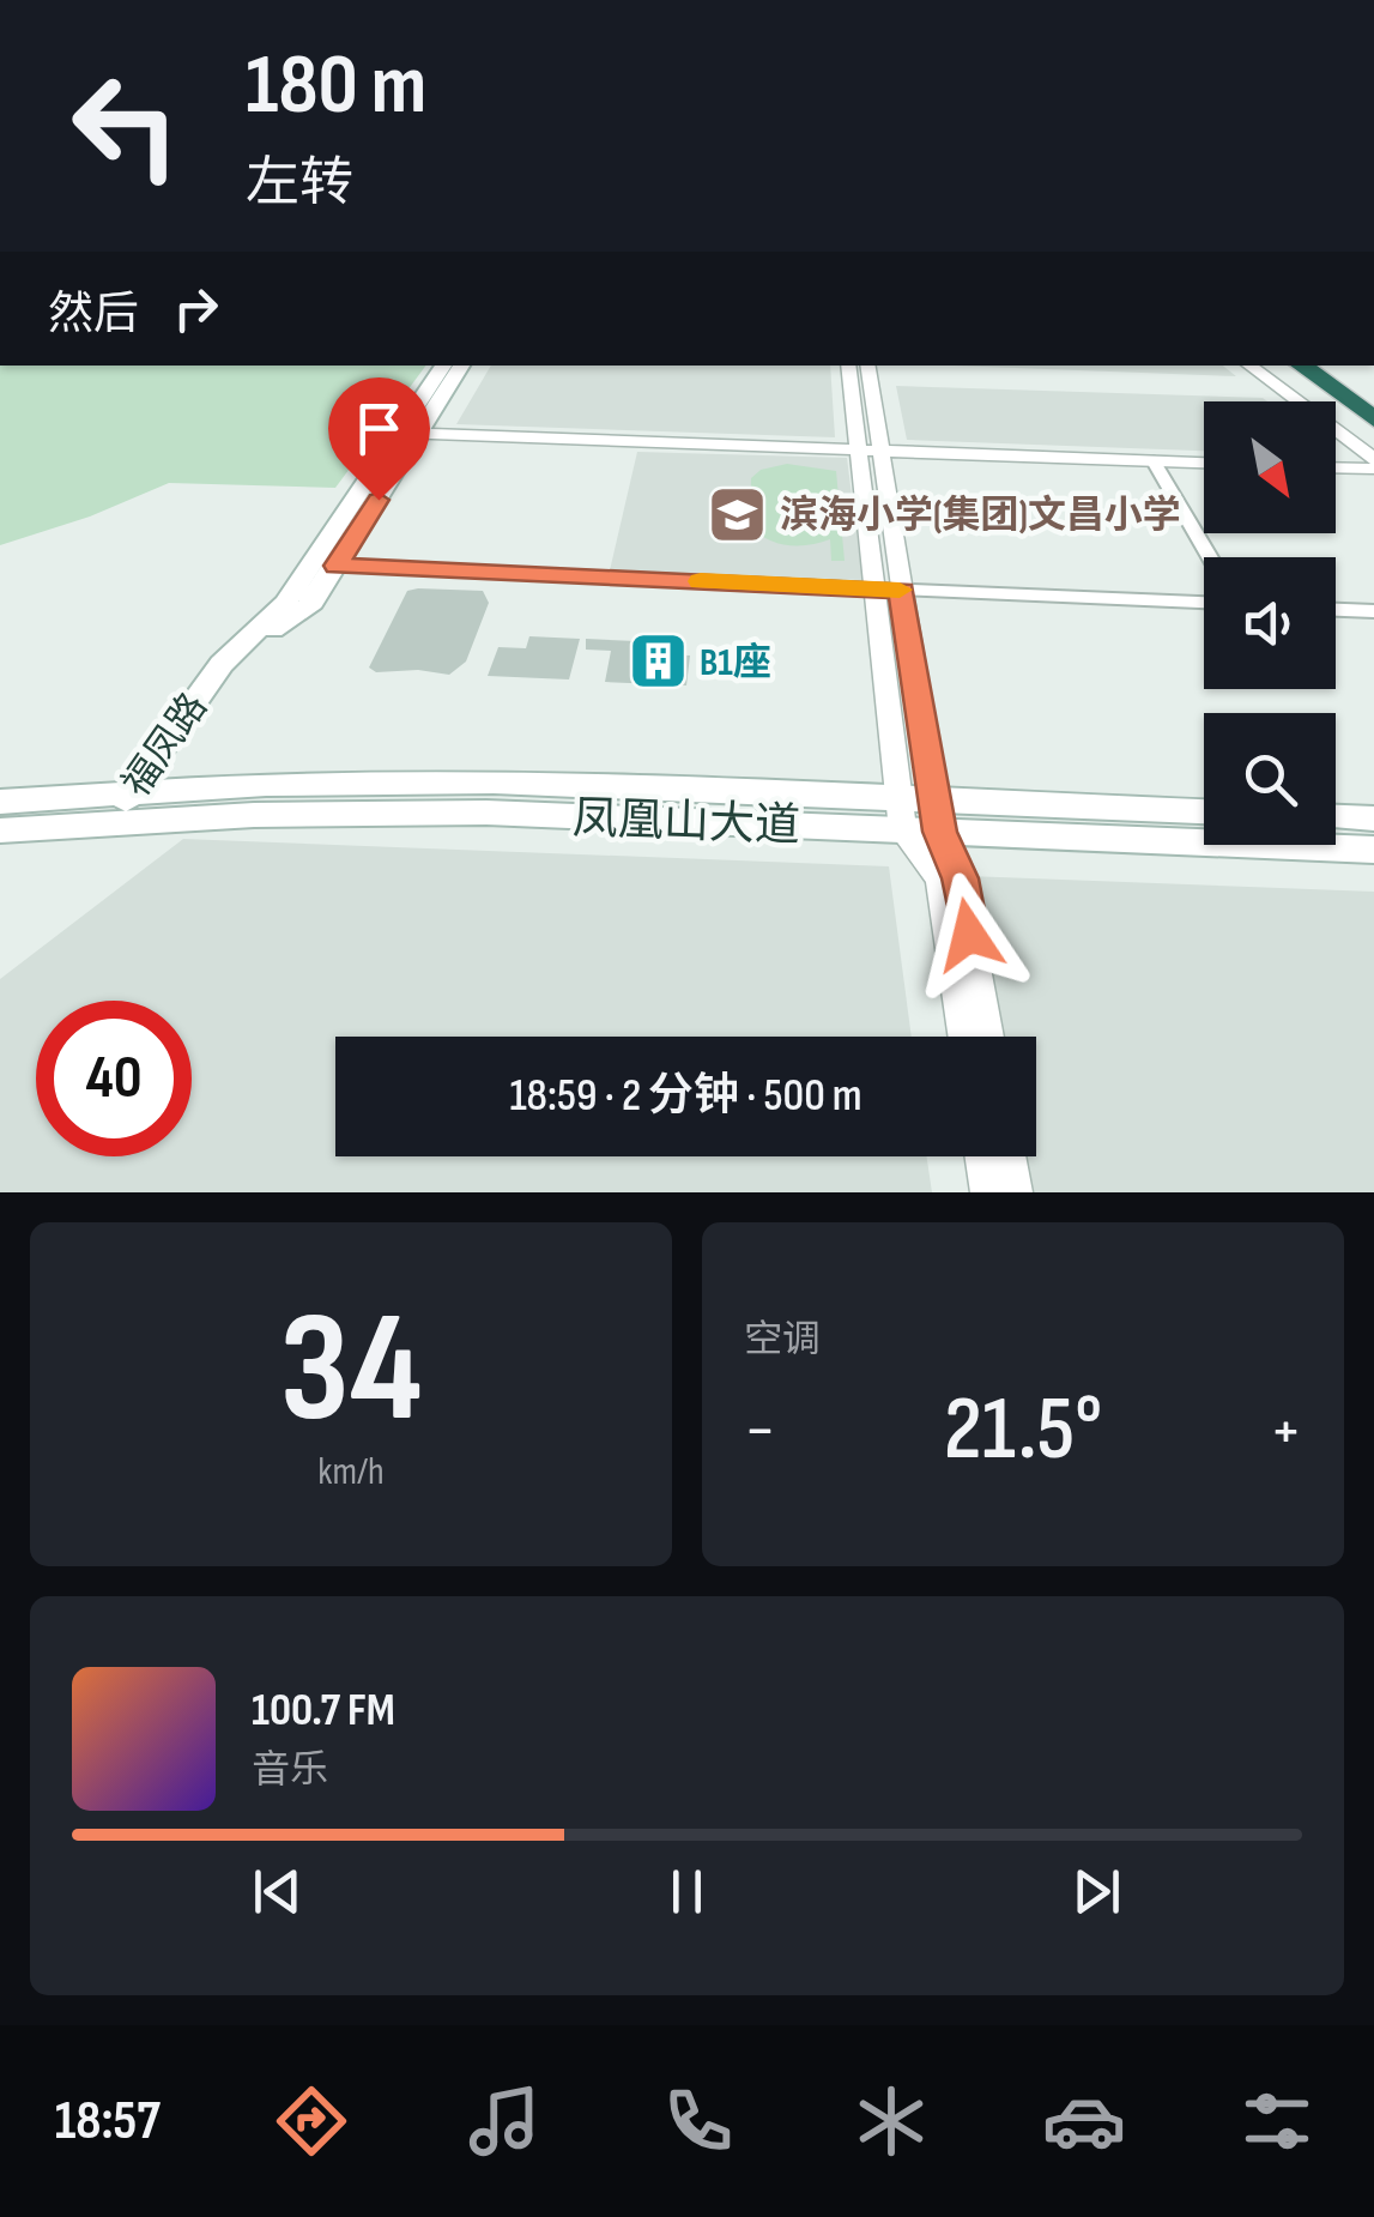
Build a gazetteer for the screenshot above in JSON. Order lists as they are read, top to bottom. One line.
{"streets":{"main road":["福凤路","凤凰山大道"]},"crossings":[["福凤路","凤凰山大道"]],"places":{"school or university":["滨海小学(集团)文昌小学"],"building":["B1座"]},"north":"bottom right","page":{"turn":["180 m","左转"],"then":"然后","limit":"40","trip":"18:59 · 2 分钟 · 500 m","tile":[["34","km/h"],"空调"],"heat":["−","21.5°","+"],"song":["100.7 FM","音乐"],"tabs":"18:57"}}
